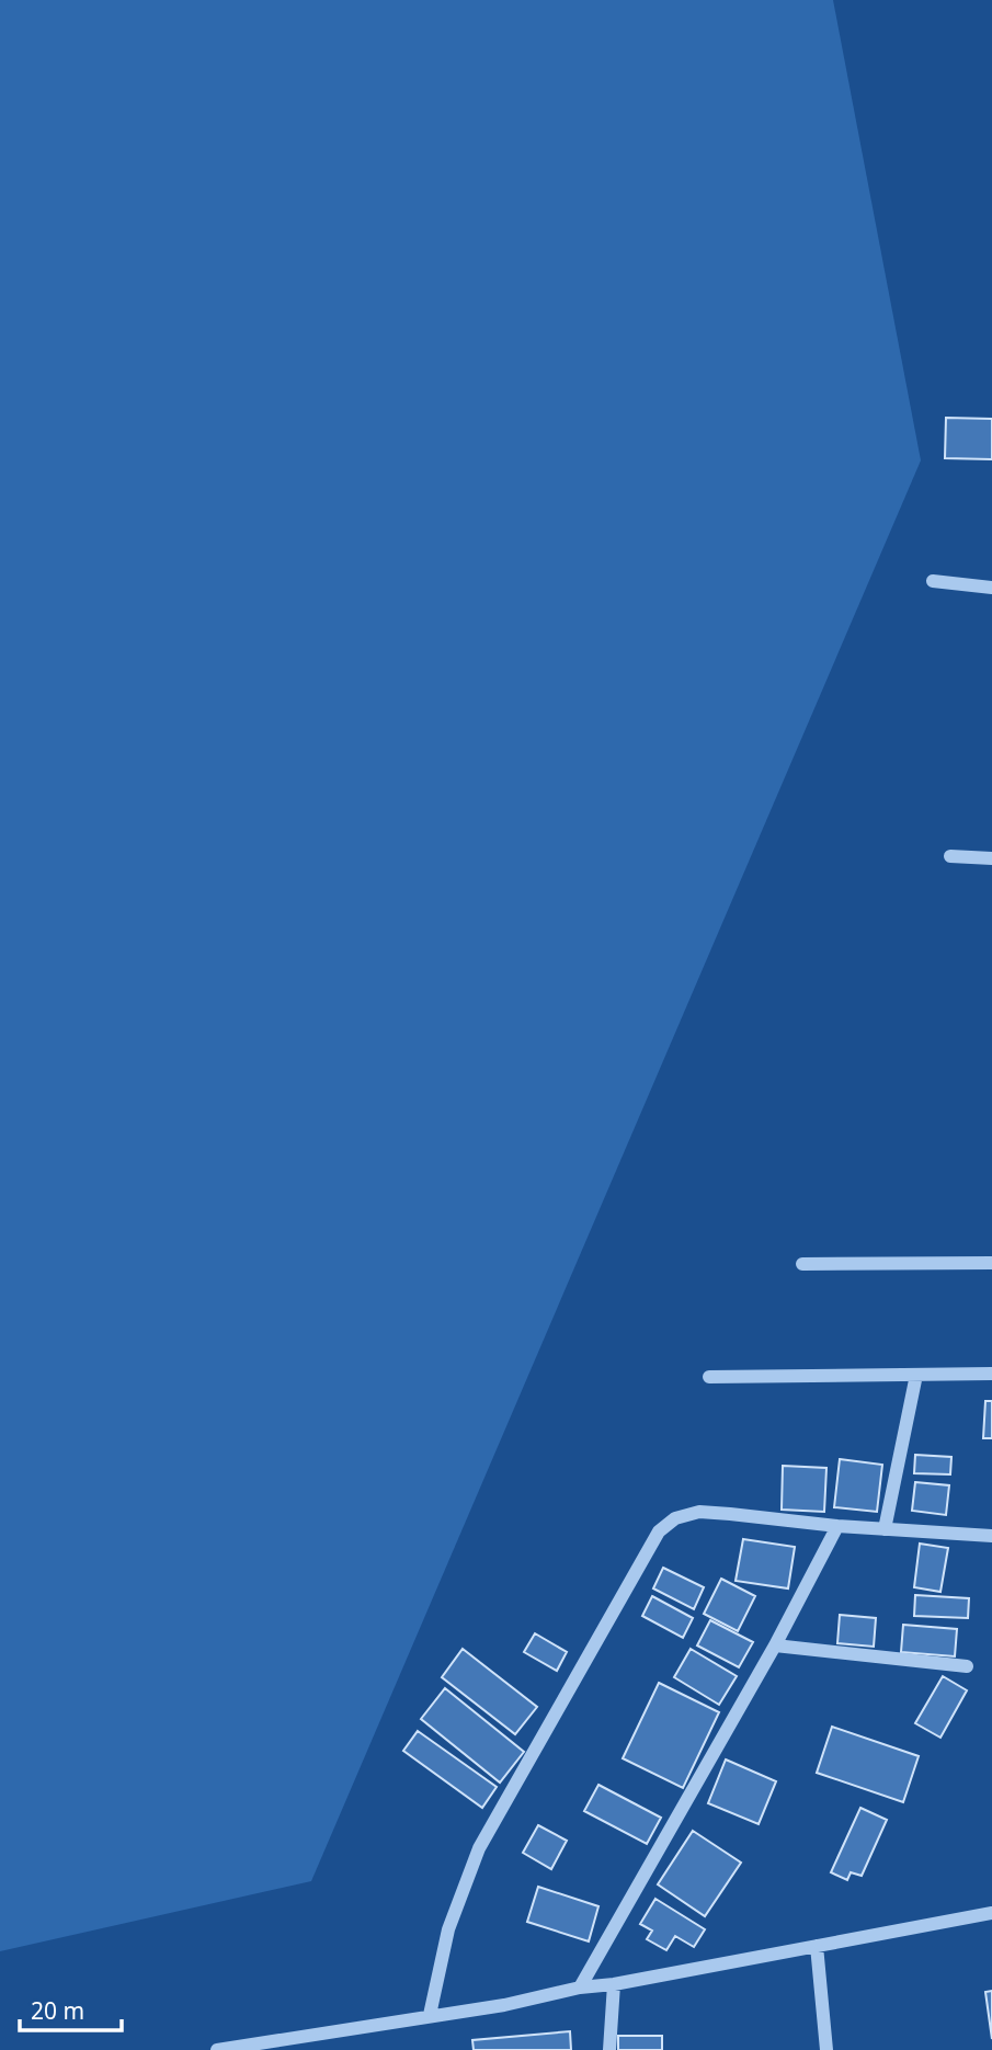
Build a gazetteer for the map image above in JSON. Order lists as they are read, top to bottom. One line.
{"scale_bar":"20 m"}
